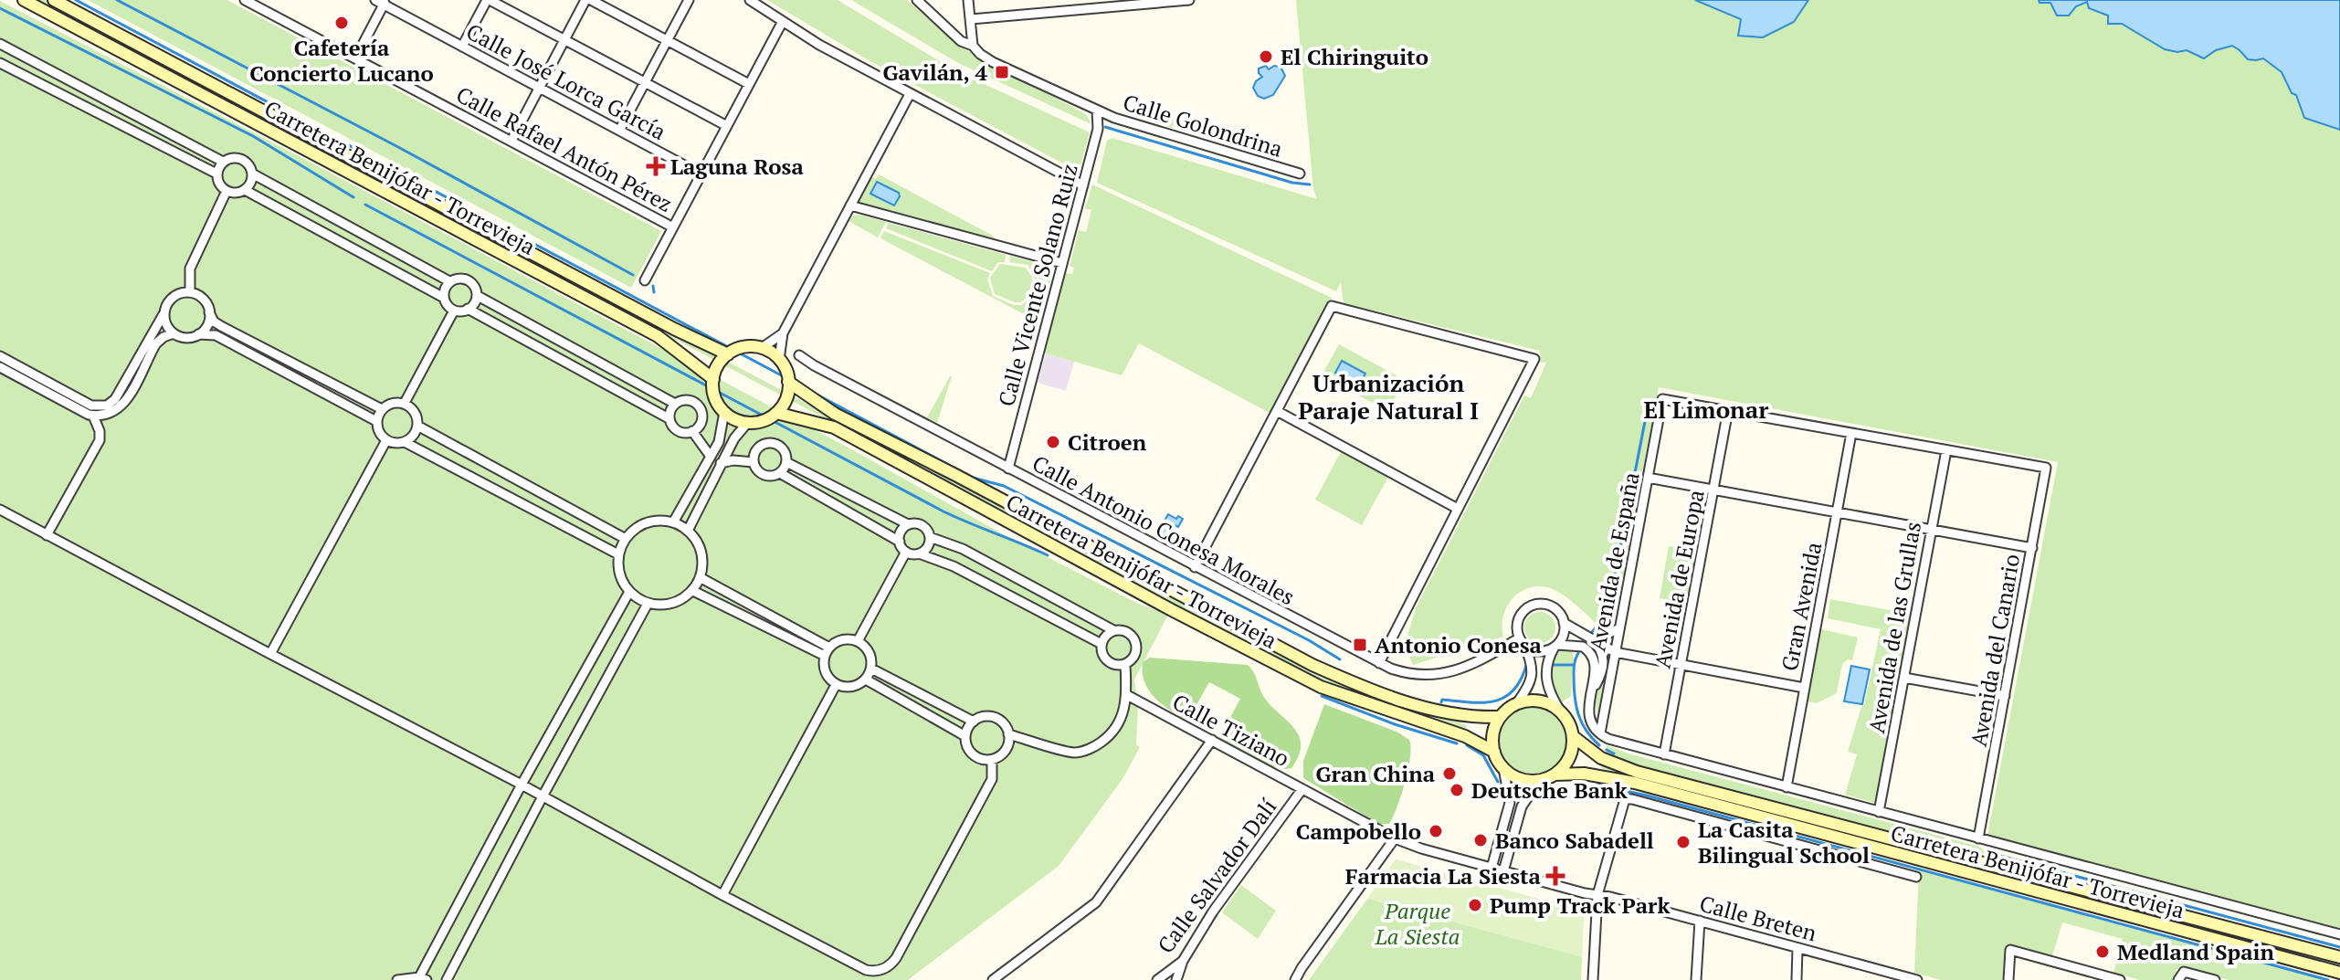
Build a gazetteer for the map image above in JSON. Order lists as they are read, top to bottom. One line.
{"streets":{"main road":["Carretera Benijófar - Torrevieja"],"street":["Calle José Lorca García","Calle Golondrina","Calle Rafael Antón Pérez","Calle Vicente Solano Ruiz","Calle Antonio Conesa Morales","Avenida de España","Avenida de Europa","Gran Avenida","Avenida de las Grullas","Avenida del Canario","Calle Tiziano","Calle Salvador Dalí","Calle Breten"]},"crossings":[["Calle Golondrina","Calle Vicente Solano Ruiz"],["Calle Vicente Solano Ruiz","Calle Antonio Conesa Morales"],["Avenida de España","Avenida de Europa"],["Avenida de las Grullas","Avenida del Canario"],["Calle Tiziano","Calle Salvador Dalí"],["Calle Tiziano","Calle Breten"]],"districts":["Urbanización Paraje Natural I","El Limonar"],"parks":["Parque La Siesta"],"places":{"other":["Cafetería Concierto Lucano","El Chiringuito","Citroen","Gran China","Deutsche Bank","Campobello","Banco Sabadell","La Casita Bilingual School","Pump Track Park","Medland Spain"],"transit":["Gavilán, 4","Antonio Conesa"],"health":["Laguna Rosa","Farmacia La Siesta"]}}
